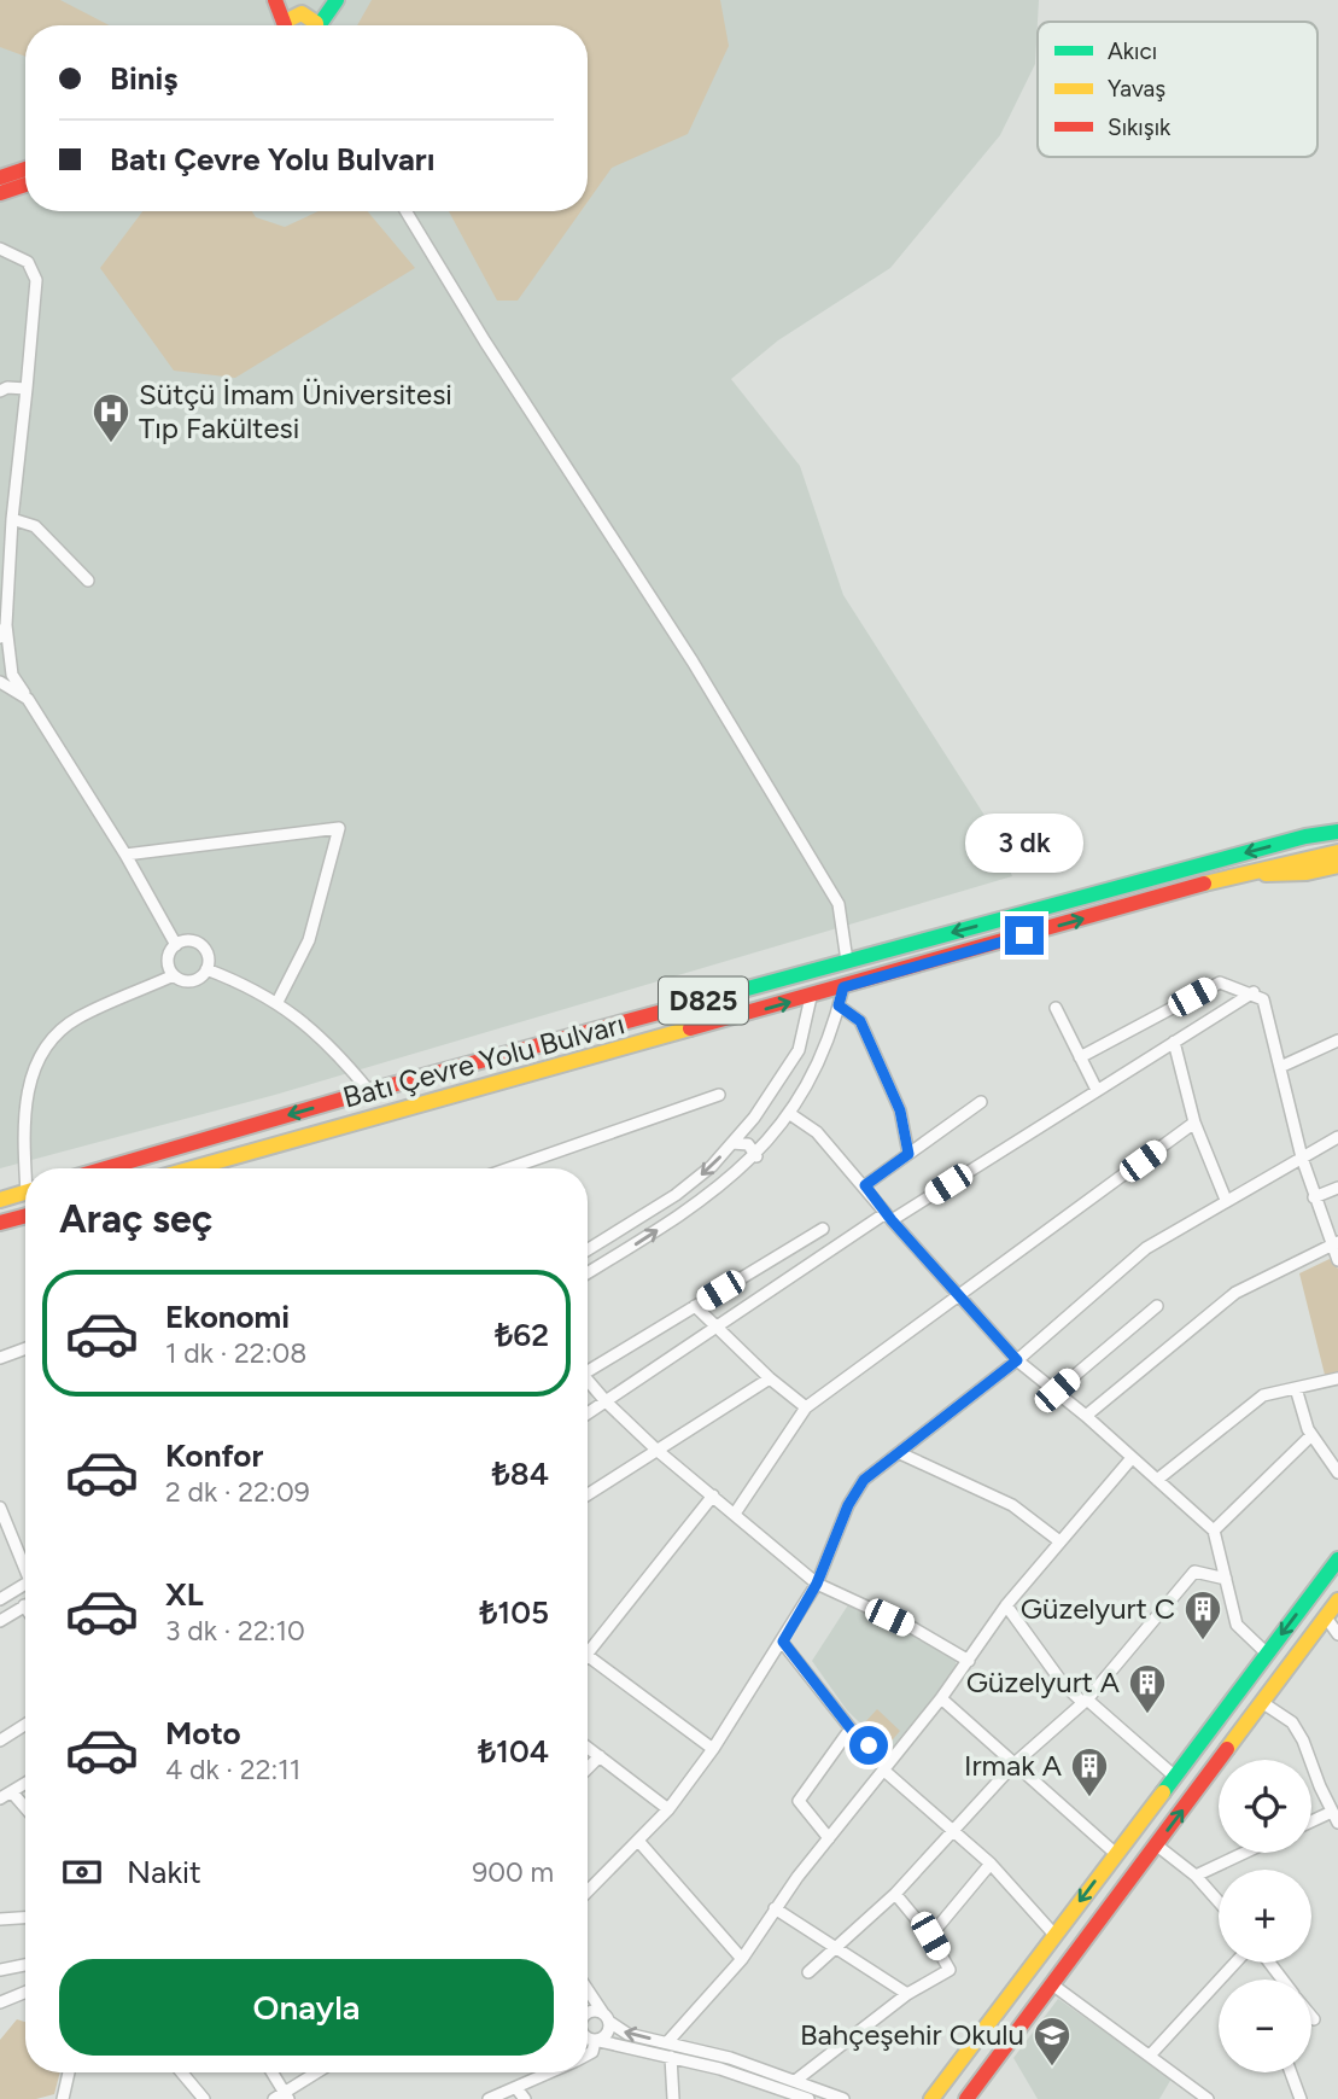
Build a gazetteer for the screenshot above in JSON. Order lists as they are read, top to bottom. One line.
{"streets":{"main road":["D825","Batı Çevre Yolu Bulvarı"]},"places":{"hospital":["Sütçü İmam Üniversitesi Tıp Fakültesi"],"building":["Güzelyurt C","Güzelyurt A","Irmak A"],"school or university":["Bahçeşehir Okulu"]},"legend":["Akıcı","Yavaş","Sıkışık"],"page":{"banner":["Biniş","Batı Çevre Yolu Bulvarı"],"bubble":"3 dk","heading":"Araç seç","list":[{"name":"Ekonomi","note":"1 dk · 22:08","value":"₺62"},{"name":"Konfor","note":"2 dk · 22:09","value":"₺84"},{"name":"XL","note":"3 dk · 22:10","value":"₺105"},{"name":"Moto","note":"4 dk · 22:11","value":"₺104"}],"map_buttons":["+","−"],"pay":["Nakit","900 m"],"buttons":"Onayla"}}
